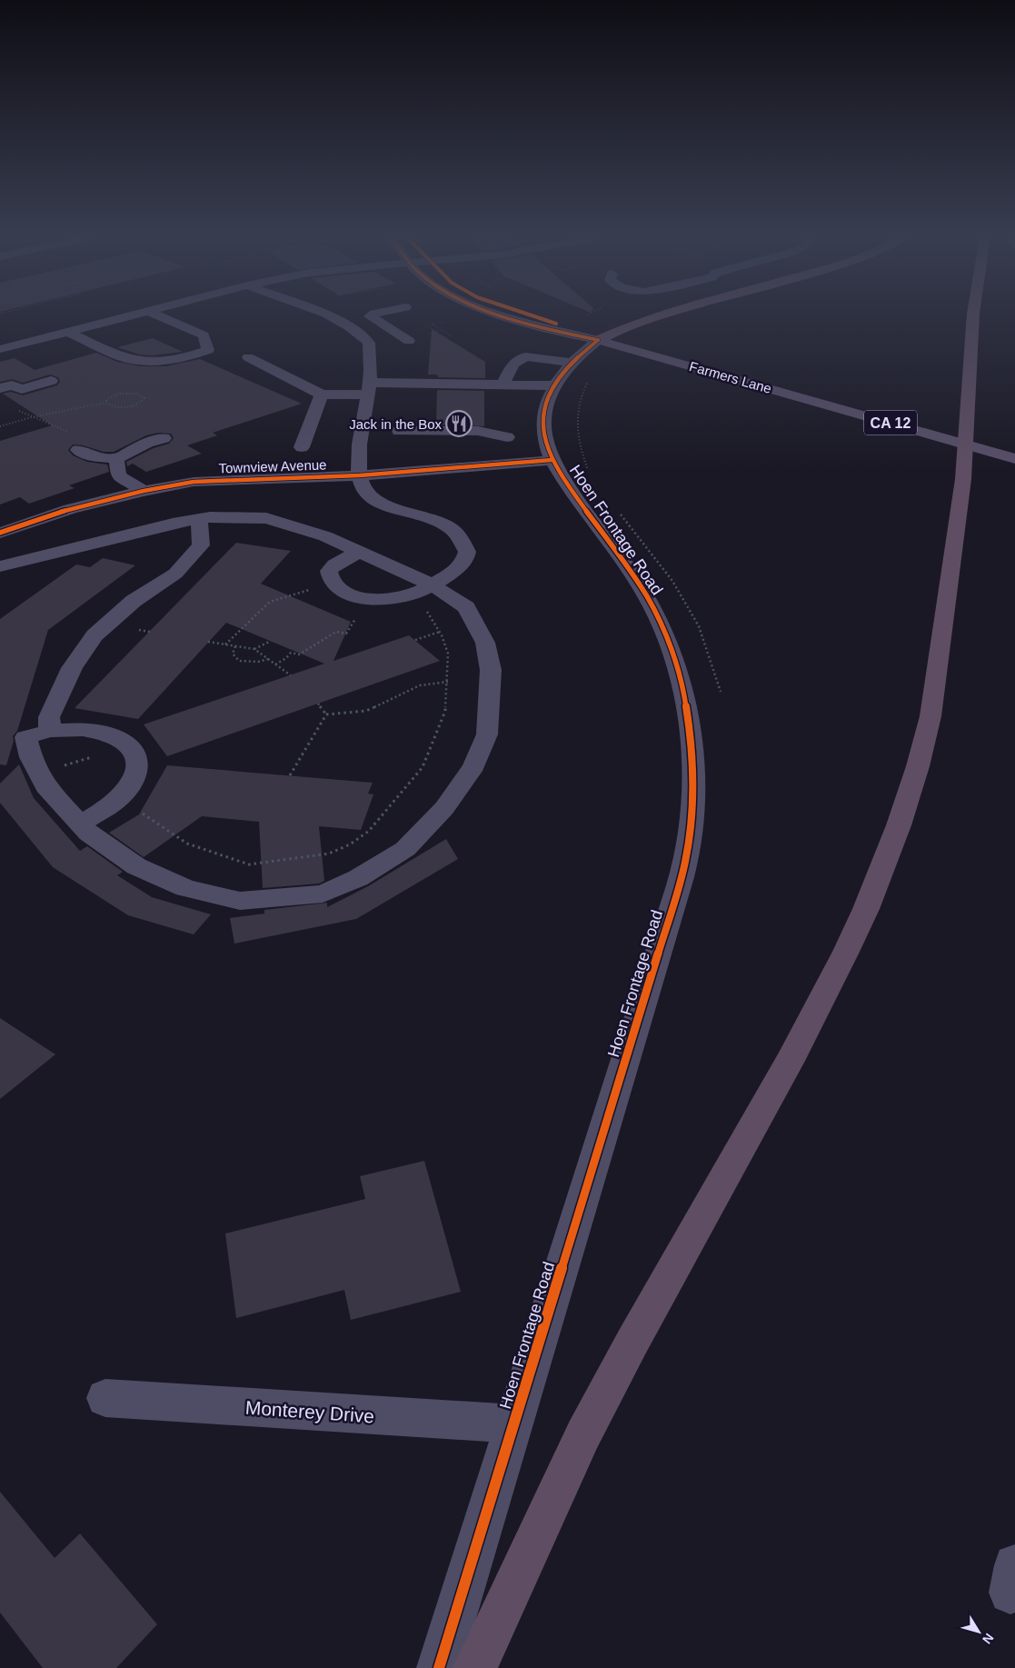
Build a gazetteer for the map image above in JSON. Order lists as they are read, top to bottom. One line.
{"streets":{"main road":["Farmers Lane","CA 12"],"street":["Townview Avenue","Hoen Frontage Road","Monterey Drive"]},"crossings":[["Farmers Lane","Hoen Frontage Road"],["Townview Avenue","Hoen Frontage Road"],["Hoen Frontage Road","Monterey Drive"]],"places":{"restaurant":["Jack in the Box"]},"north":"bottom right"}
